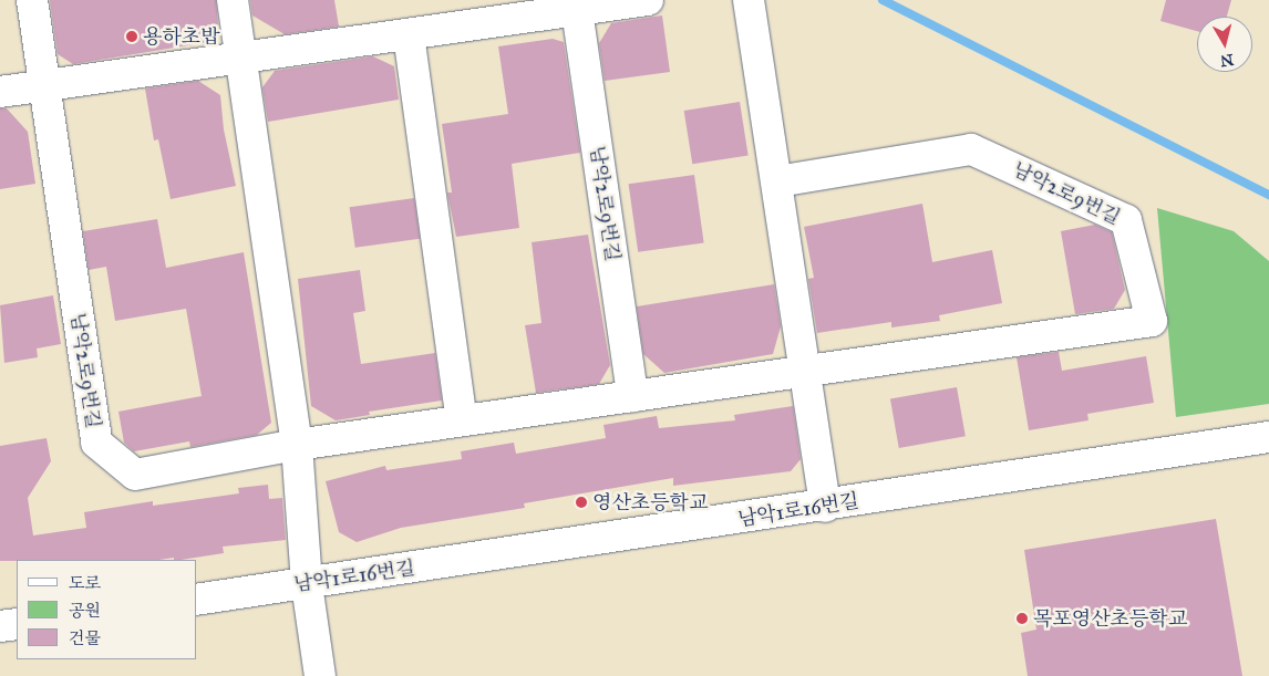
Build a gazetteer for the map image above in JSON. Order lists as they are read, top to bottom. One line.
{"streets":{"street":["남악2로9번길","남악1로16번길"]},"places":["용하초밥","영산초등학교","목포영산초등학교"],"legend":["도로","공원","건물"],"north":"bottom"}
